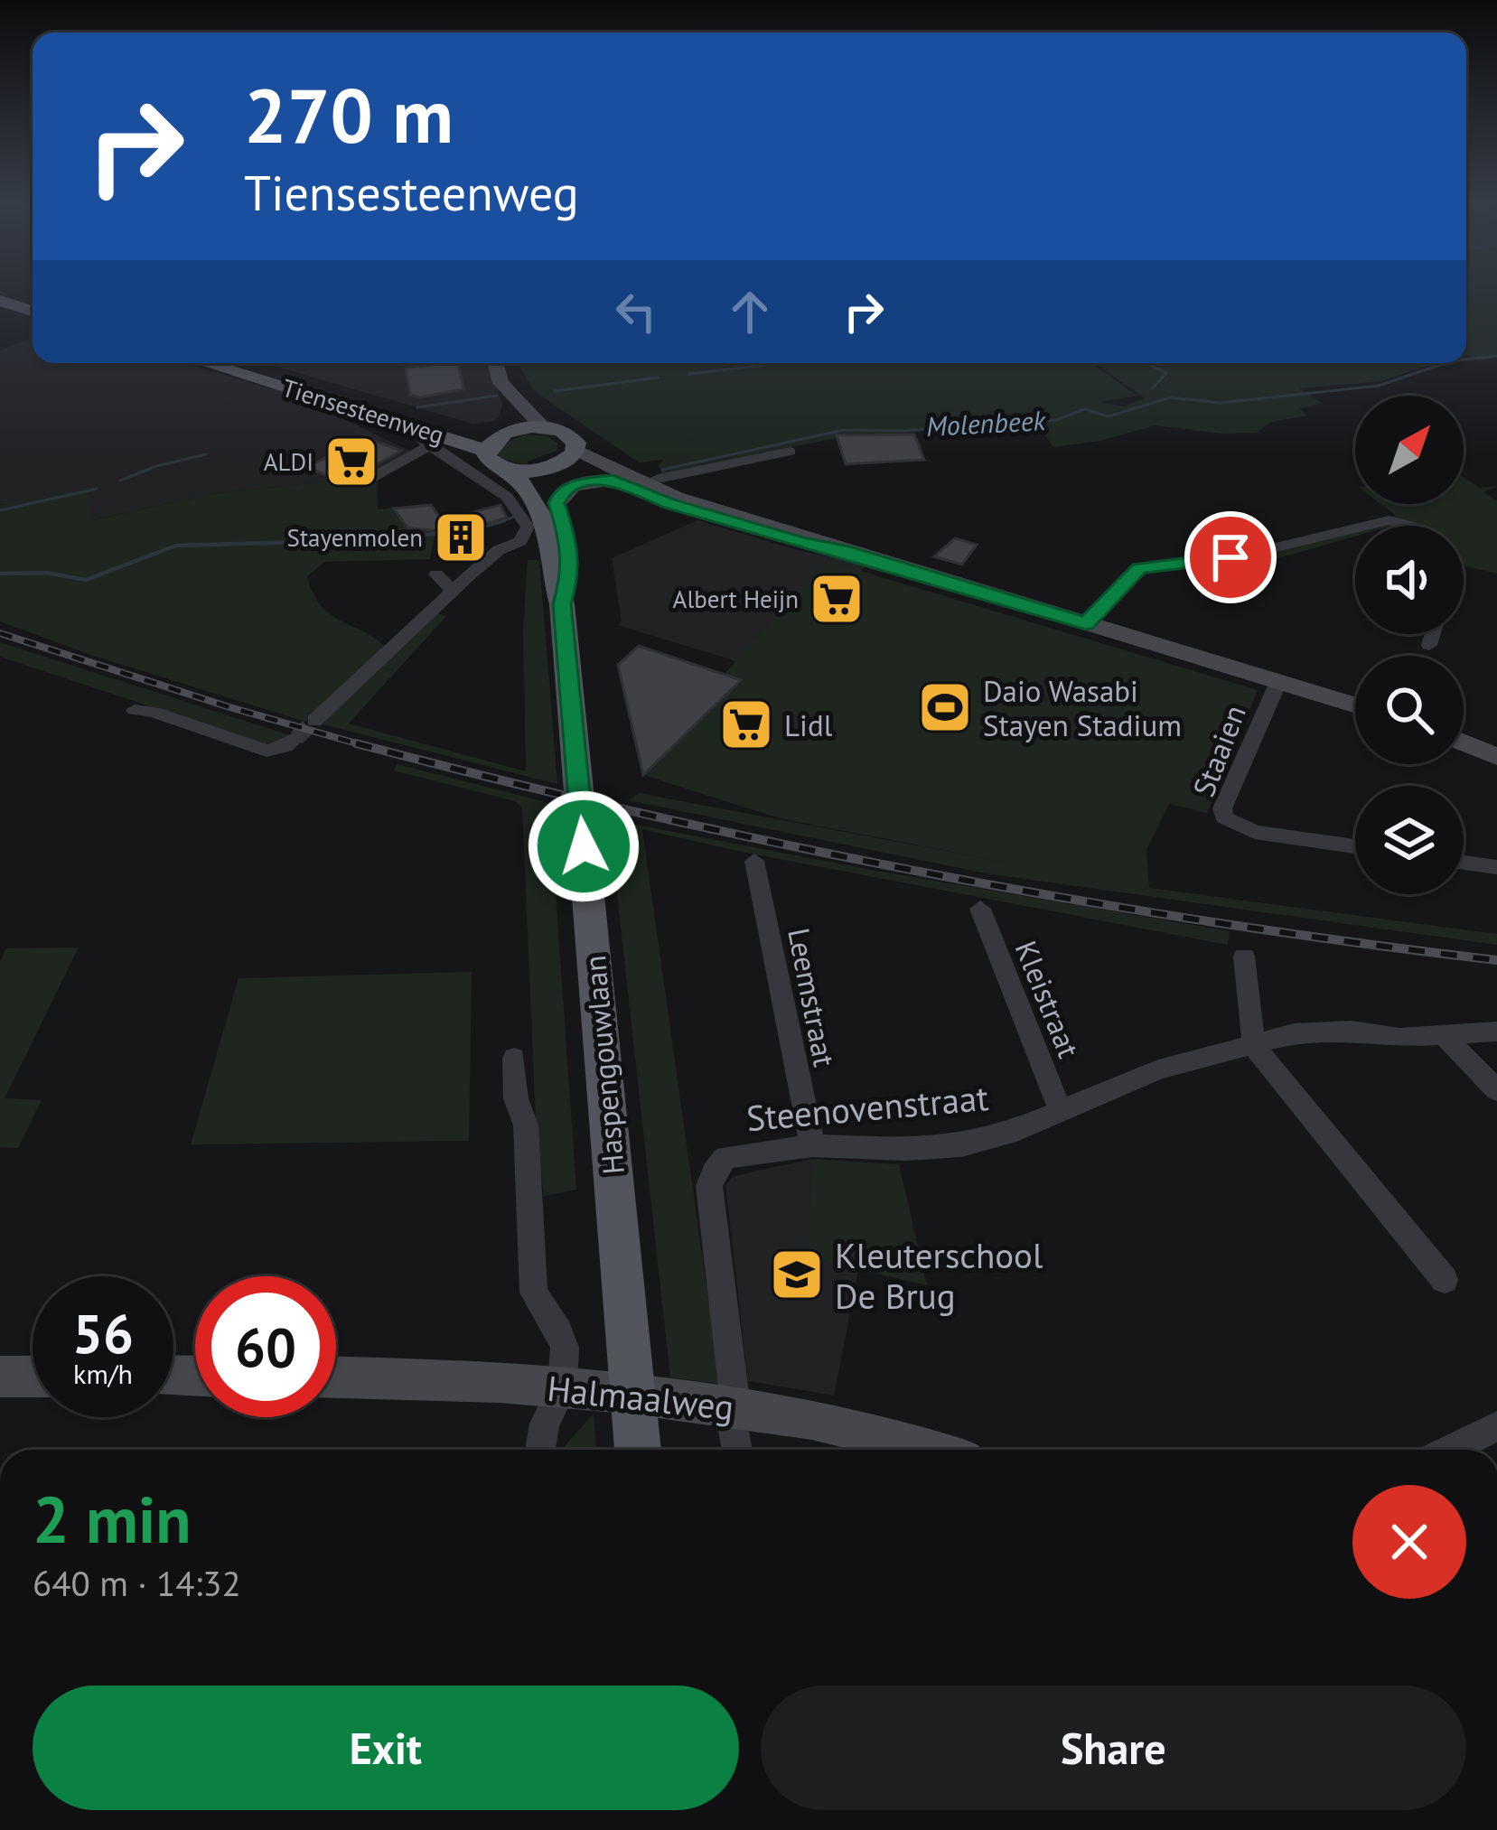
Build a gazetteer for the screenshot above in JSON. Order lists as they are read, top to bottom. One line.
{"streets":{"main road":["Tiensesteenweg","Haspengouwlaan","Halmaalweg"],"street":["Staaien","Leemstraat","Kleistraat","Steenovenstraat"]},"crossings":[["Tiensesteenweg","Haspengouwlaan"],["Leemstraat","Steenovenstraat"],["Kleistraat","Steenovenstraat"],["Steenovenstraat","Halmaalweg"]],"water":["Molenbeek"],"places":{"supermarket":["ALDI","Albert Heijn","Lidl"],"building":["Stayenmolen"],"sports":["Daio Wasabi Stayen Stadium"],"school or university":["Kleuterschool De Brug"]},"north":"top right","page":{"turn":["270 m","Tiensesteenweg"],"speed":"56 km/h","limit":"60","heading":["2 min","640 m · 14:32"],"buttons":["Exit","Share"]}}
